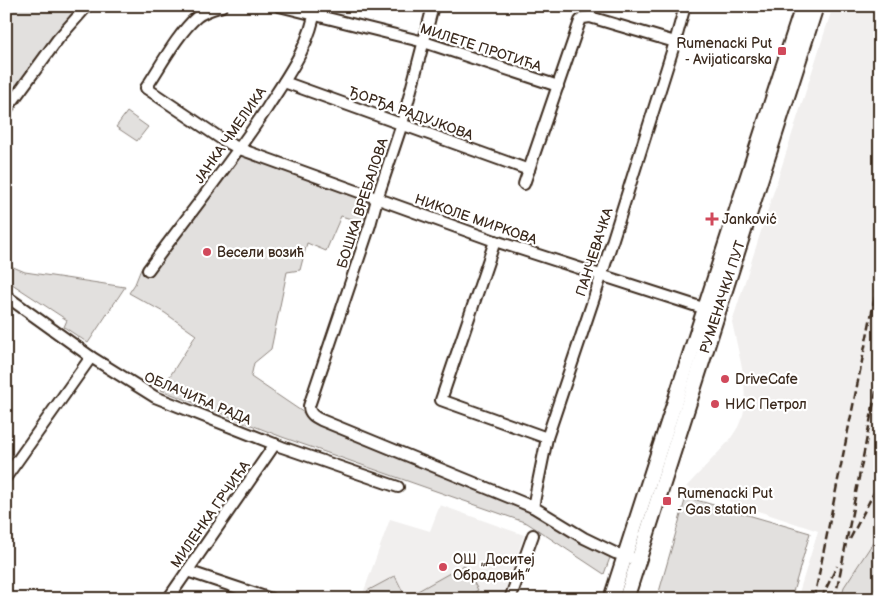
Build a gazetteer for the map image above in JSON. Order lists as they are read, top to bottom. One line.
{"streets":{"main road":["РУМЕНАЧКИ ПУТ"],"street":["МИЛЕТЕ ПРОТИЋА","ЂОРЂА РАДУЈКОВА","ЈАНКА ЧМЕЛИКА","БОШКА ВРЕБАЛОВА","НИКОЛЕ МИРКОВА","ПАНЧЕВАЧКА","ОБЛАЧИЋА РАДА","МИЛЕНКА ГРЧИЋА"]},"crossings":[["МИЛЕТЕ ПРОТИЋА","ЈАНКА ЧМЕЛИКА"],["МИЛЕТЕ ПРОТИЋА","БОШКА ВРЕБАЛОВА"],["ЂОРЂА РАДУЈКОВА","ЈАНКА ЧМЕЛИКА"],["ЂОРЂА РАДУЈКОВА","БОШКА ВРЕБАЛОВА"],["ЈАНКА ЧМЕЛИКА","НИКОЛЕ МИРКОВА"],["БОШКА ВРЕБАЛОВА","НИКОЛЕ МИРКОВА"],["БОШКА ВРЕБАЛОВА","ПАНЧЕВАЧКА"],["НИКОЛЕ МИРКОВА","ПАНЧЕВАЧКА"],["НИКОЛЕ МИРКОВА","РУМЕНАЧКИ ПУТ"],["ОБЛАЧИЋА РАДА","МИЛЕНКА ГРЧИЋА"]],"places":{"transit":["Rumenacki Put - Avijaticarska","Rumenacki Put - Gas station"],"health":["Janković"],"other":["Весели возић","DriveCafe","НИС Петрол","ОШ „Доситеј Обрадовић”"]}}
